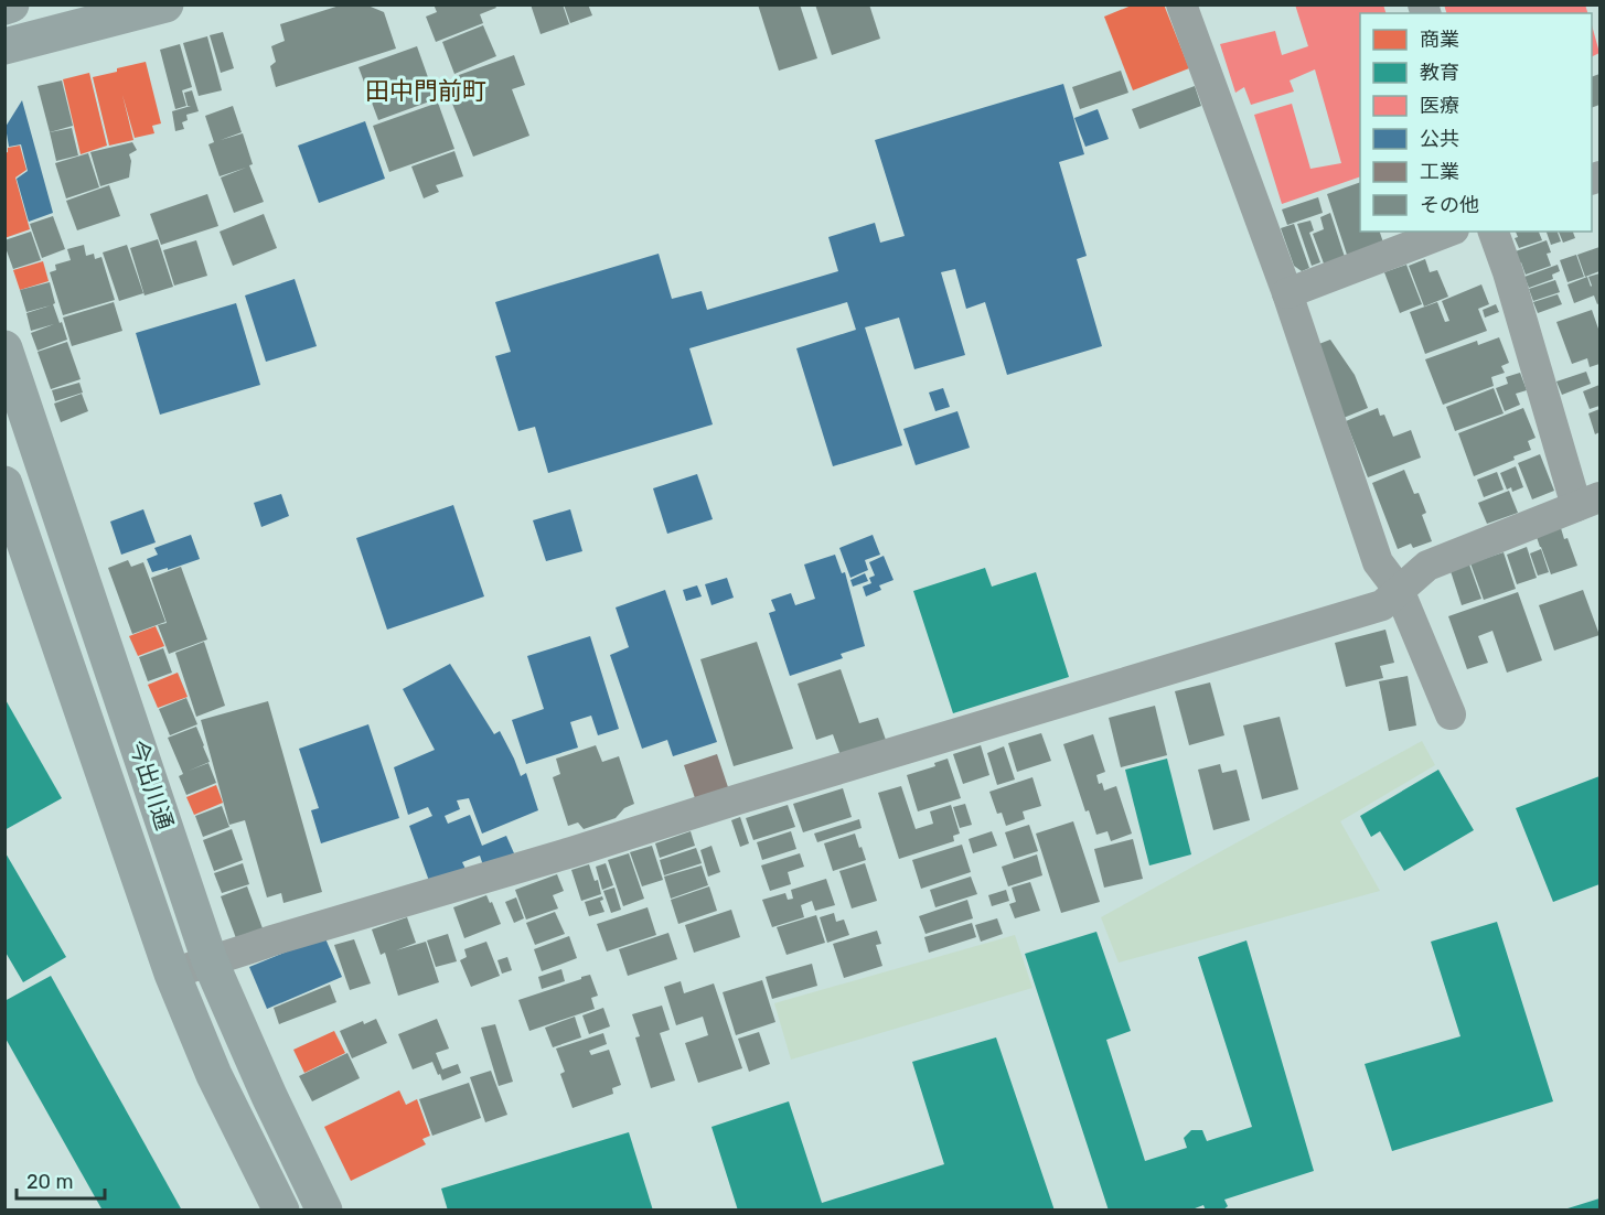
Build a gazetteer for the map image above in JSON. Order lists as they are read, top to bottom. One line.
{"streets":{"main road":["今出川通"]},"districts":["田中門前町"],"legend":["商業","教育","医療","公共","工業","その他"],"scale_bar":"20 m"}
